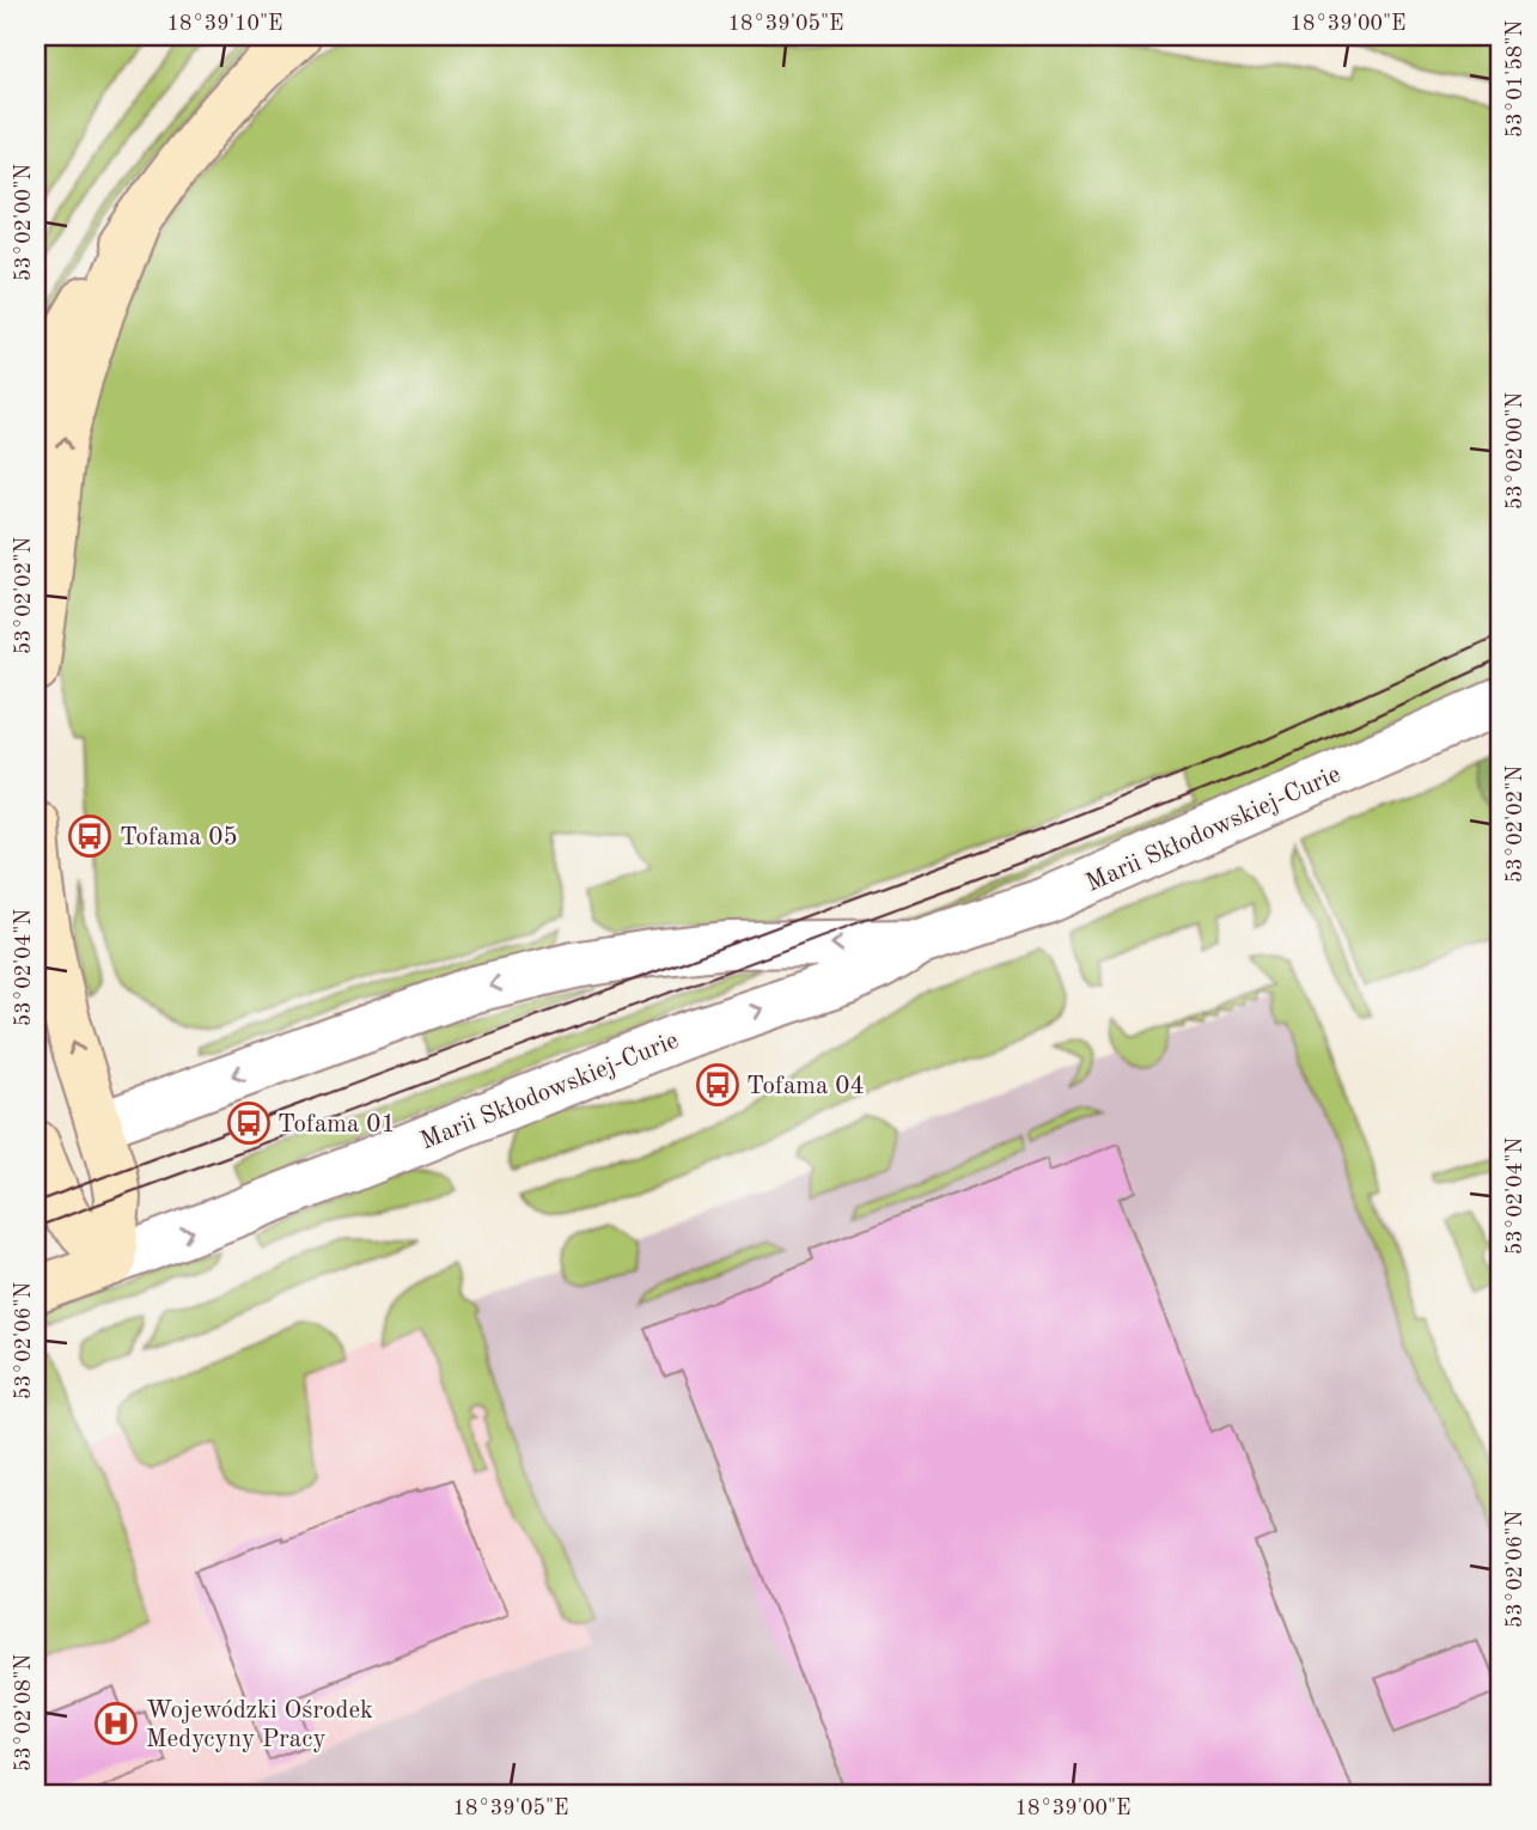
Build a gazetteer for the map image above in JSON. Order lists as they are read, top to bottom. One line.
{"streets":{"main road":["Marii Skłodowskiej-Curie"]},"places":{"bus stop":["Tofama 05","Tofama 04","Tofama 01"],"hospital":["Wojewódzki Ośrodek Medycyny Pracy"]},"coordinates":["18°39'10\"E","18°39'05\"E","18°39'00\"E","53°01'58\"N","53°02'00\"N","53°02'02\"N","53°02'04\"N","53°02'06\"N","53°02'08\"N"]}
